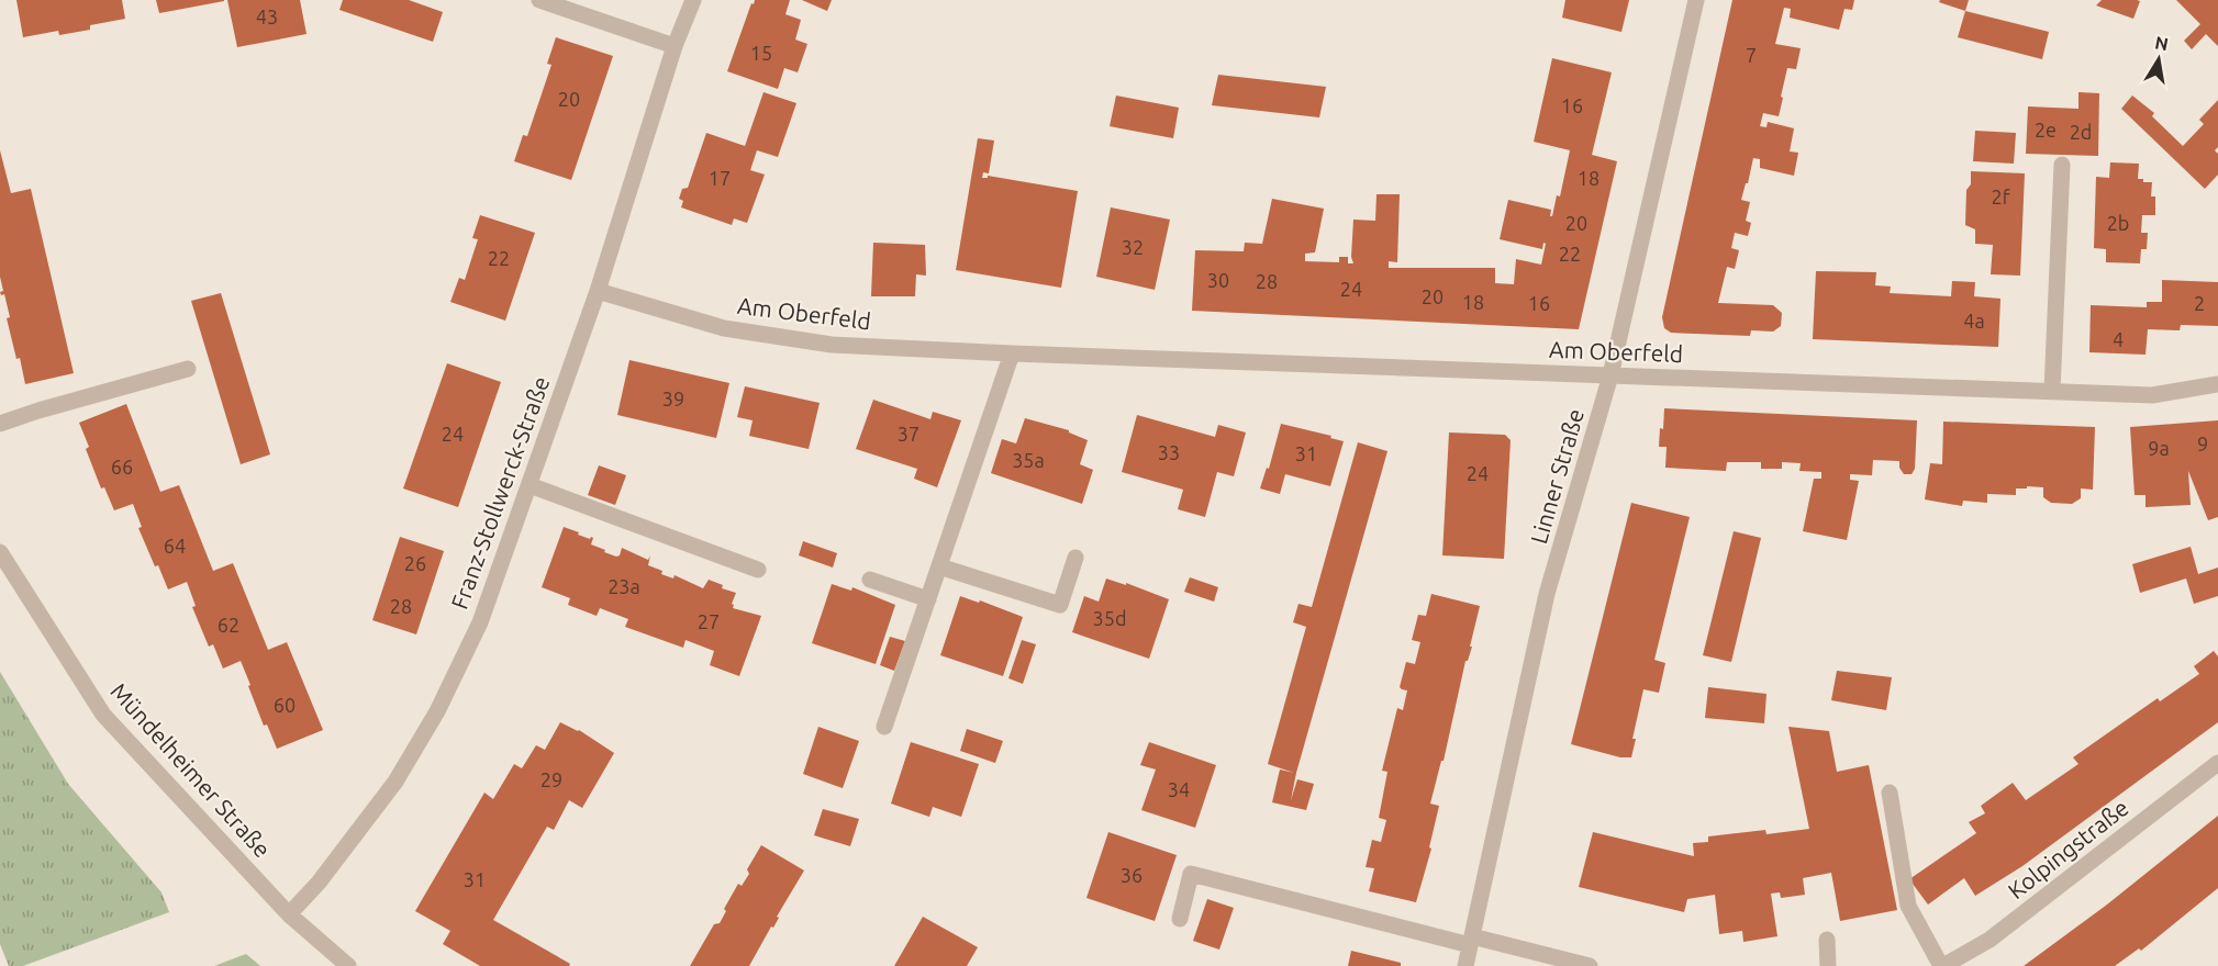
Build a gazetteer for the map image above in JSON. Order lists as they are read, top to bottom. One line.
{"streets":{"street":["Am Oberfeld","Linner Straße","Franz-Stollwerck-Straße","Mündelheimer Straße","Kolpingstraße"]},"crossings":[["Am Oberfeld","Linner Straße"],["Am Oberfeld","Franz-Stollwerck-Straße"],["Franz-Stollwerck-Straße","Mündelheimer Straße"]],"house_numbers":["43","15","7","20","16","2e","2d","17","18","2f","20","2b","32","22","22","30","28","24","20","18","16","2","4a","4","39","24","37","9","9a","33","31","35a","66","24","64","26","23a","28","35d","27","62","60","29","34","36","31"],"north":"top"}
